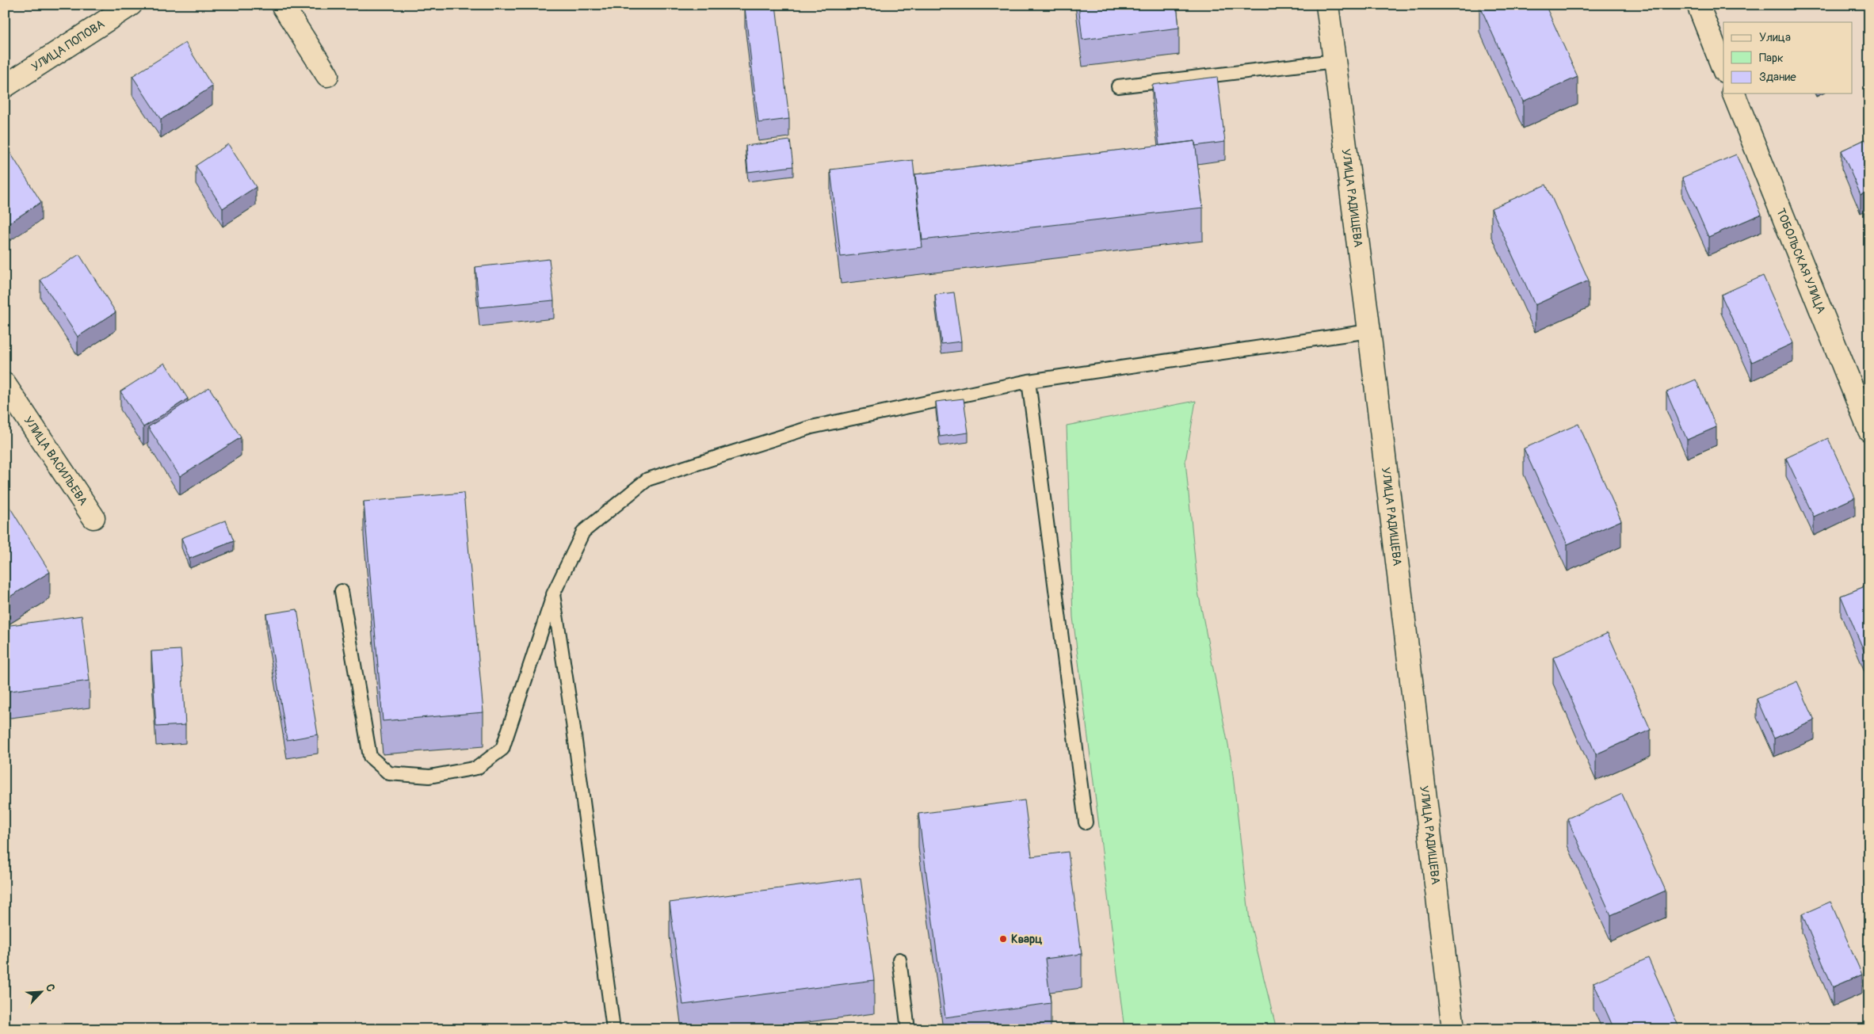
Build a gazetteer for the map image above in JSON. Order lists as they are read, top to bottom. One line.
{"streets":{"main road":["УЛИЦА ПОПОВА","УЛИЦА РАДИЩЕВА","ТОБОЛЬСКАЯ УЛИЦА","УЛИЦА ВАСИЛЬЕВА"]},"places":["Кварц"],"legend":["Улица","Парк","Здание"],"north":"top right"}
